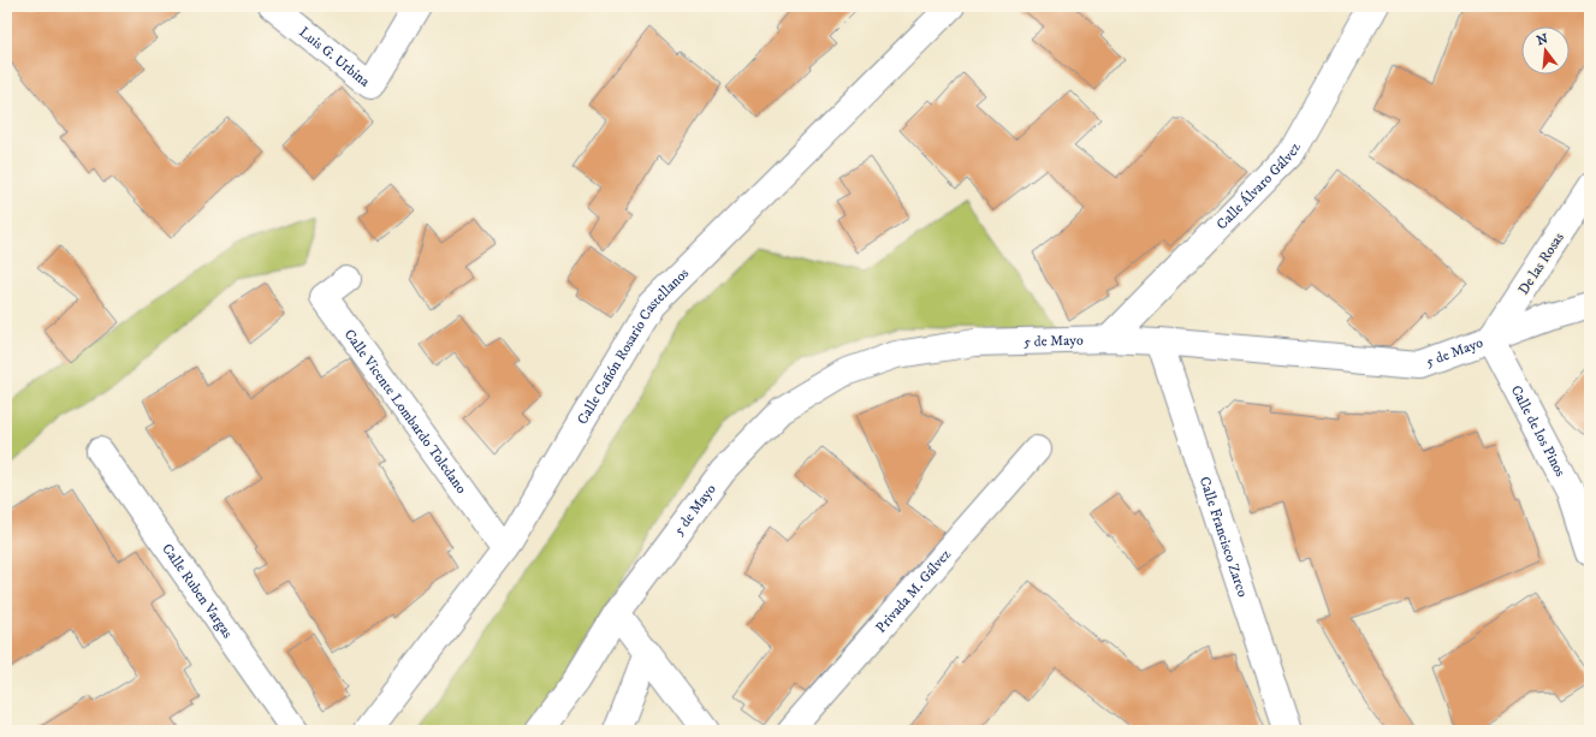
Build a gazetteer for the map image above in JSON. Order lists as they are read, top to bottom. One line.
{"streets":{"street":["Luis G. Urbina","Calle Álvaro Gálvez","De las Rosas","5 de Mayo","Calle Cañón Rosario Castellanos","Calle Vicente Lombardo Toledano","Calle de los Pinos","Calle Francisco Zarco","Calle Ruben Vargas","Privada M. Gálvez"]},"crossings":[["Calle Álvaro Gálvez","5 de Mayo"],["De las Rosas","5 de Mayo"],["De las Rosas","Calle de los Pinos"],["5 de Mayo","Calle de los Pinos"],["5 de Mayo","Calle Francisco Zarco"],["Calle Cañón Rosario Castellanos","Calle Vicente Lombardo Toledano"]],"north":"top"}
